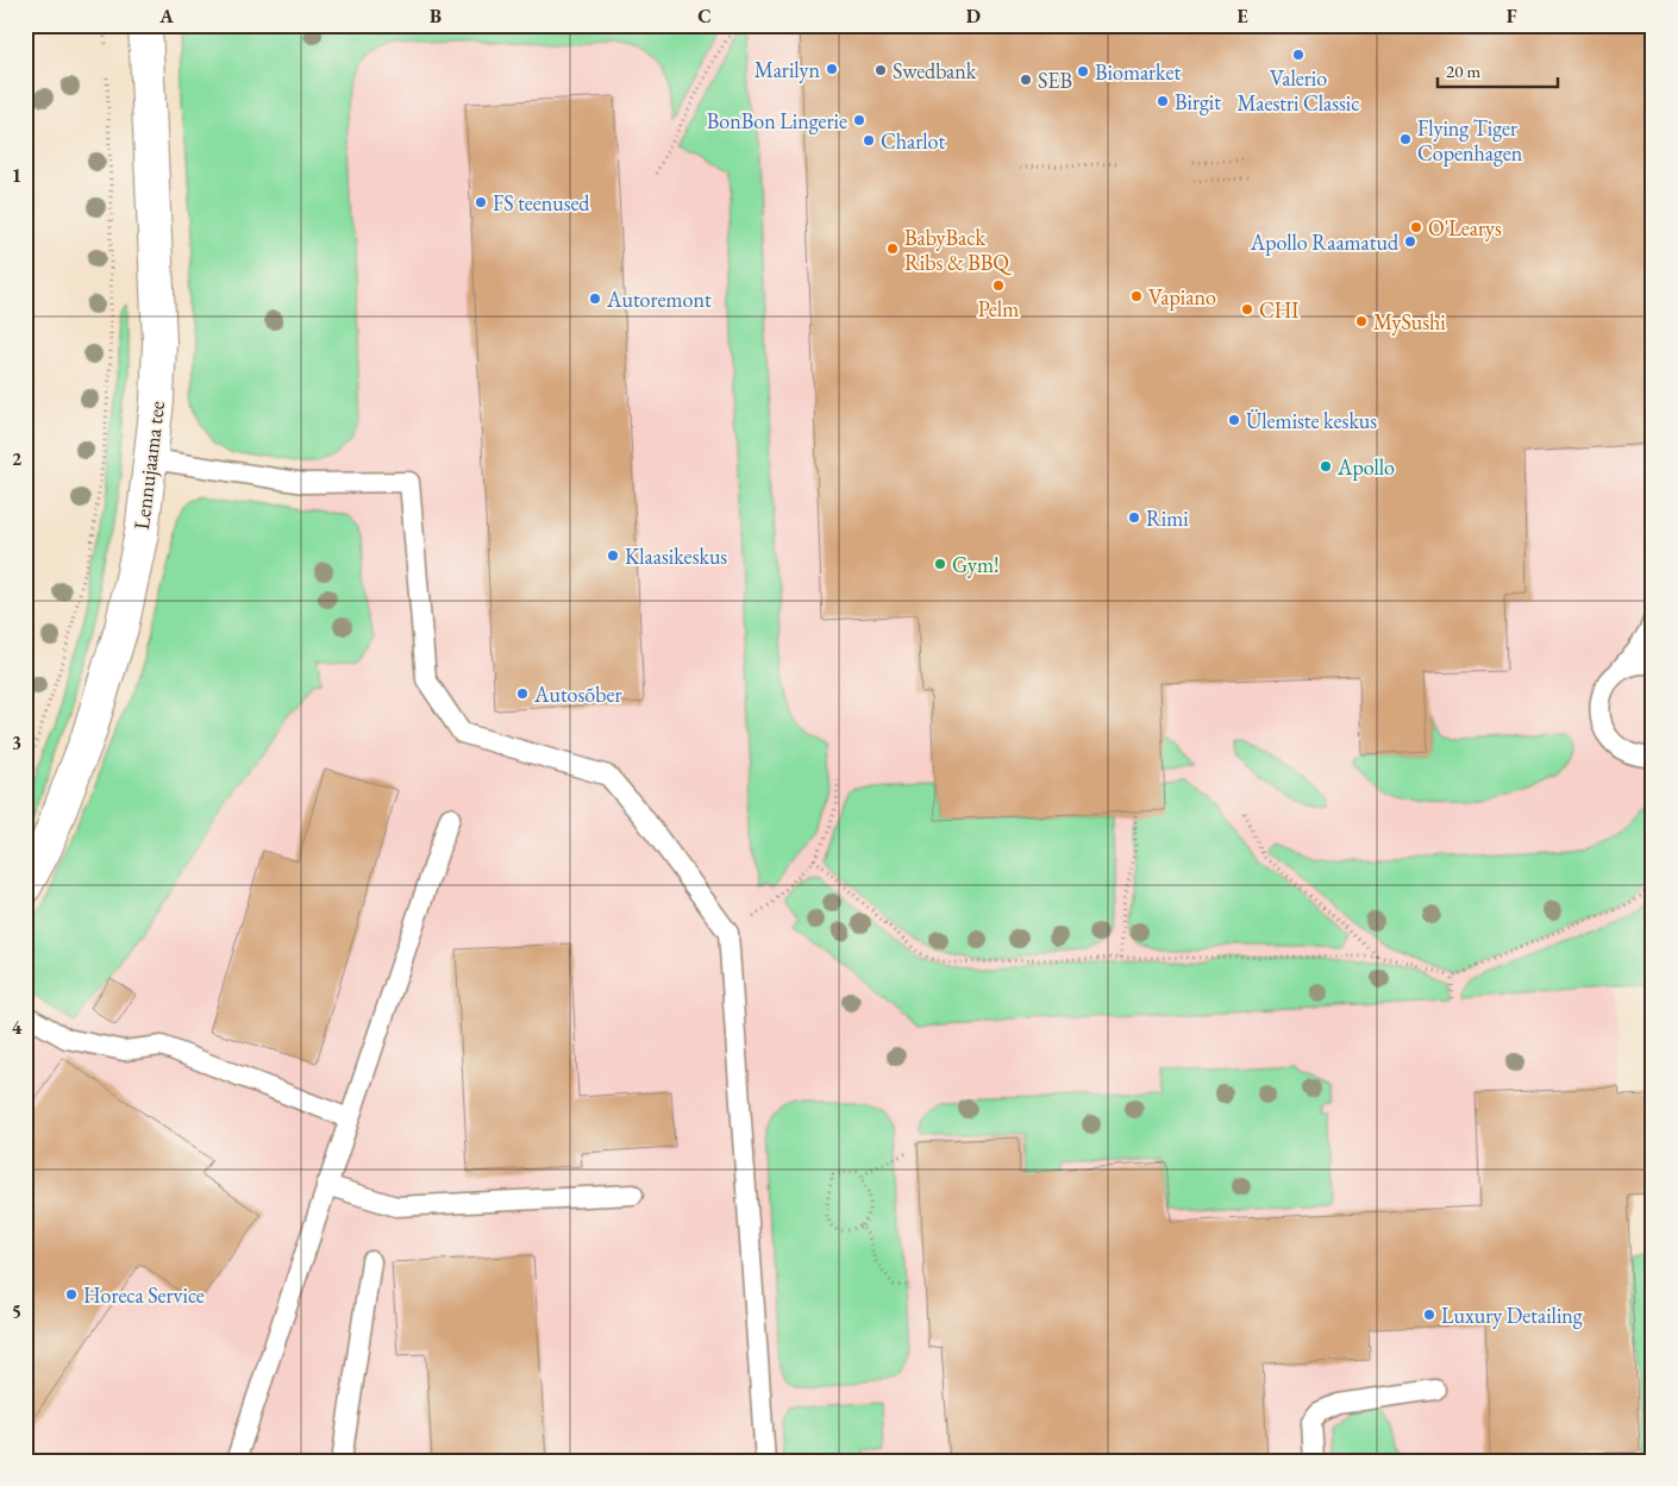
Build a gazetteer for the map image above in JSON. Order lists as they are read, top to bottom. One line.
{"streets":{"street":["Lennujaama tee"]},"places":["Valerio Maestri Classic","Marilyn","Swedbank","Biomarket","SEB","Birgit","BonBon Lingerie","Flying Tiger Copenhagen","Charlot","FS teenused","O'Learys","Apollo Raamatud","BabyBack Ribs & BBQ","Pelm","Vapiano","Autoremont","CHI","MySushi","Ülemiste keskus","Apollo","Rimi","Klaasikeskus","Gym!","Autosõber","Horeca Service","Luxury Detailing"],"scale_bar":"20 m","grid":{"columns":["A","B","C","D","E","F"],"rows":["1","2","3","4","5"]}}
